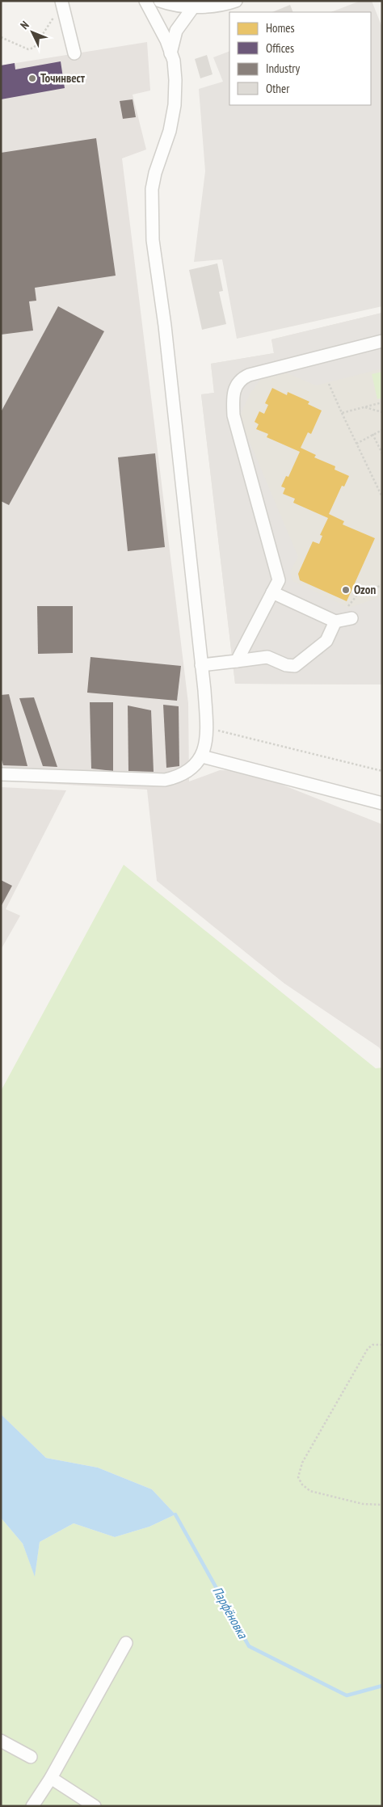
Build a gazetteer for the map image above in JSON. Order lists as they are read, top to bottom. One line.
{"water":["Парфёновка"],"places":["Точинвест","Ozon"],"legend":["Homes","Offices","Industry","Other"],"north":"top left"}
